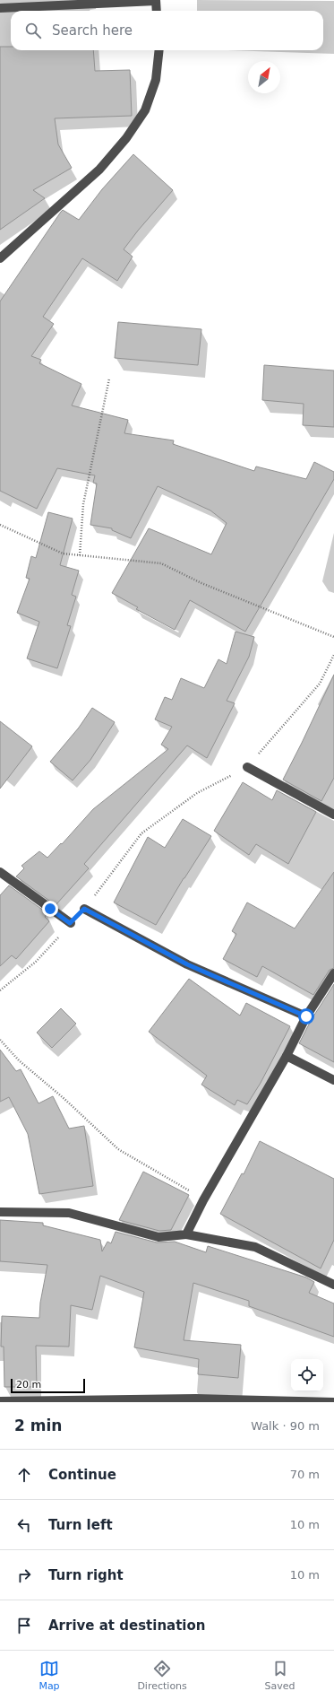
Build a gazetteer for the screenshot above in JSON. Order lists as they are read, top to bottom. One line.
{"scale_bar":"20 m","north":"top right","page":{"search":"Search here","scale":"20 m","heading":["2 min","Walk · 90 m"],"list":[["Continue","70 m"],["Turn left","10 m"],["Turn right","10 m"],"Arrive at destination"],"nav":["Map","Directions","Saved"]}}
